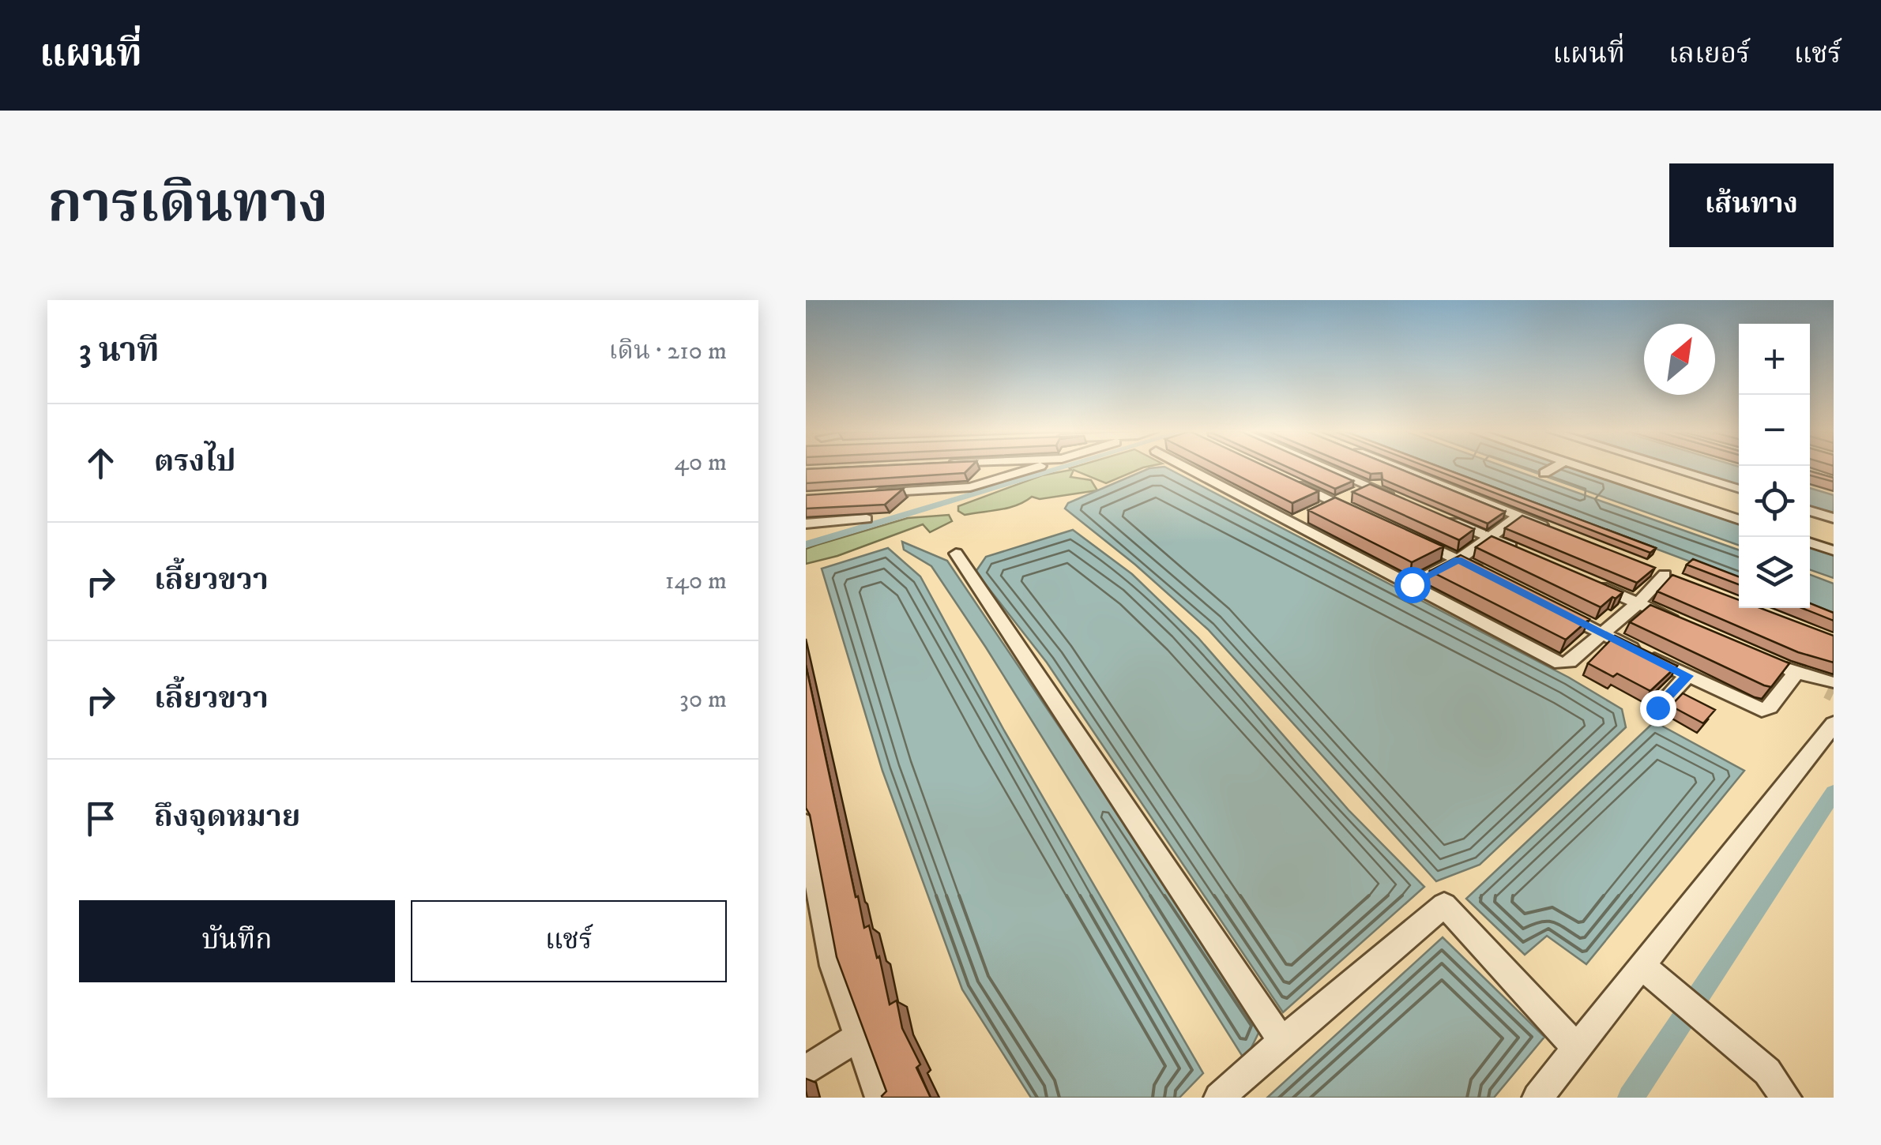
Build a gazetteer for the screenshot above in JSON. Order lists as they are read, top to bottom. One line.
{"north":"top right","page":{"header":"แผนที่","nav":["แผนที่","เลเยอร์","แชร์"],"title":"การเดินทาง","buttons":["เส้นทาง",["บันทึก","แชร์"]],"heading":["3 นาที","เดิน · 210 m"],"map_buttons":["+","−"],"list":[["ตรงไป","40 m"],["เลี้ยวขวา","140 m"],["เลี้ยวขวา","30 m"],"ถึงจุดหมาย"]}}
